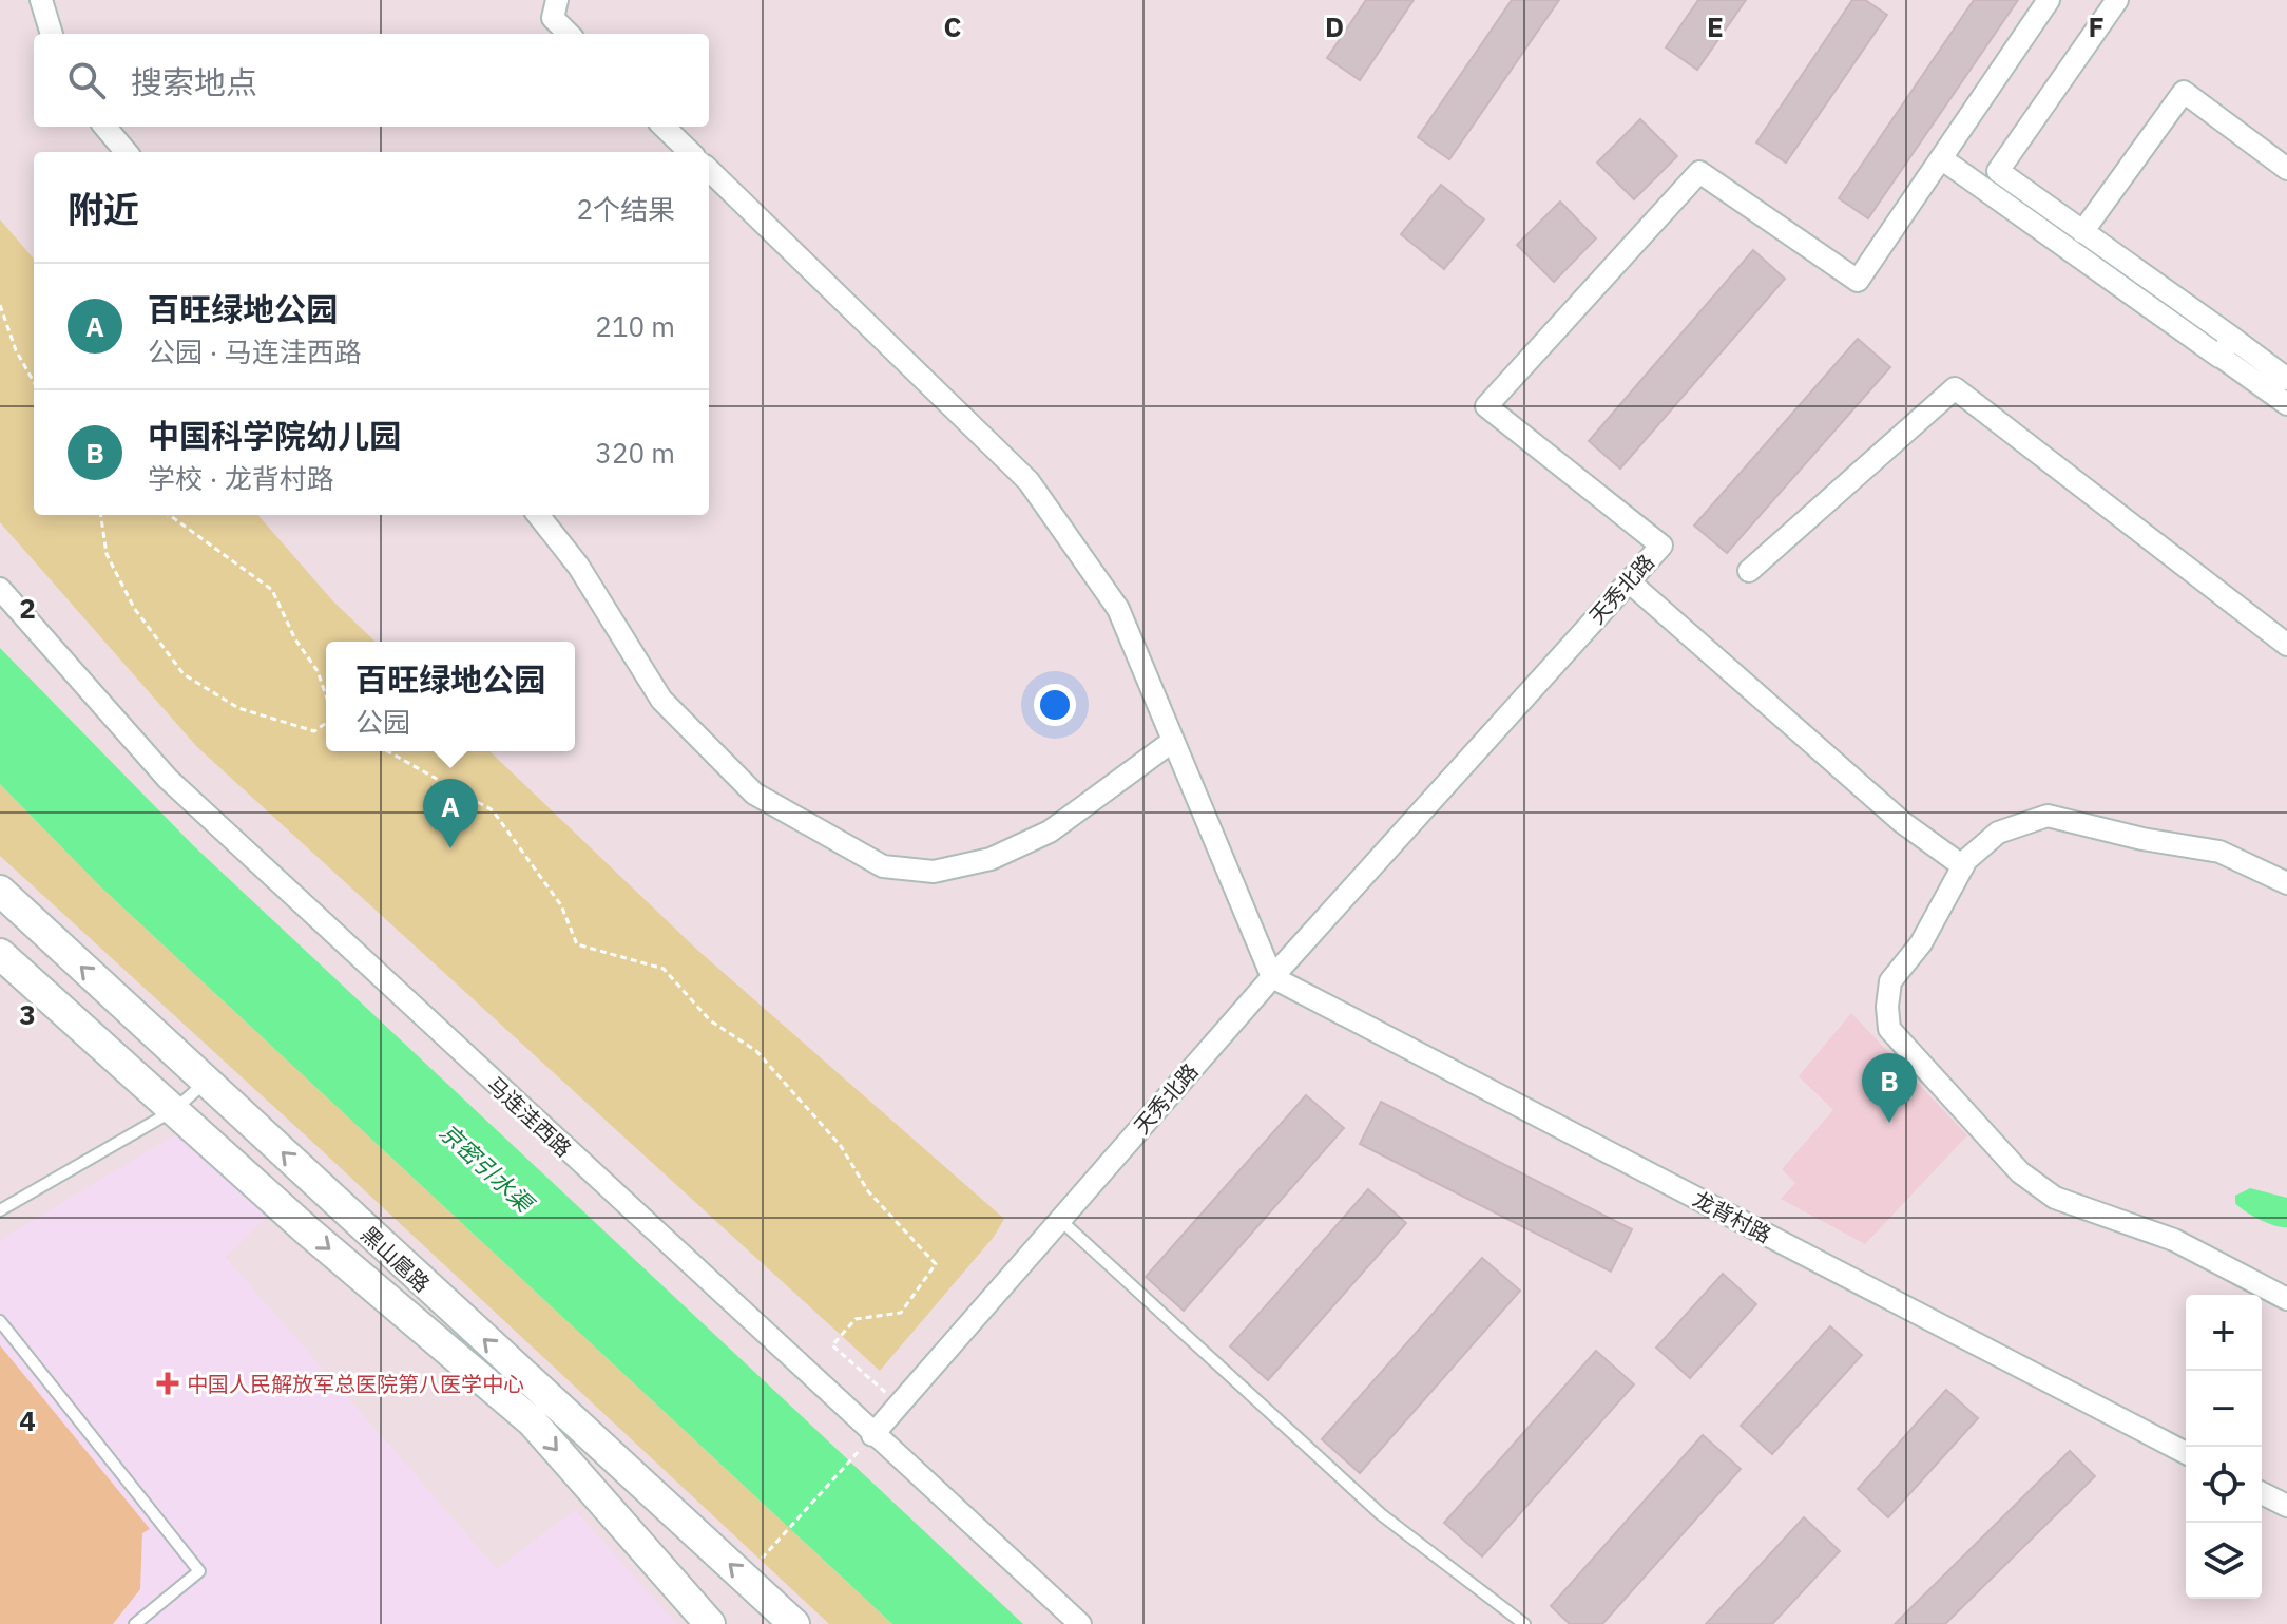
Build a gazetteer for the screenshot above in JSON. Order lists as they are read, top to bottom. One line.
{"streets":{"main road":["黑山扈路"],"street":["天秀北路","马连洼西路","龙背村路"]},"crossings":[["天秀北路","马连洼西路"],["天秀北路","龙背村路"]],"water":["京密引水渠"],"places":{"health":["中国人民解放军总医院第八医学中心"]},"page":{"search":"搜索地点","heading":["附近","2个结果"],"list":[{"mark":"A","name":"百旺绿地公园","note":"公园 · 马连洼西路","value":"210 m"},{"mark":"B","name":"中国科学院幼儿园","note":"学校 · 龙背村路","value":"320 m"}],"popup":["百旺绿地公园","公园"],"pins":["A","B"],"map_buttons":["+","−"]},"grid":{"columns":["C","D","E","F"],"rows":["2","3","4"]}}
